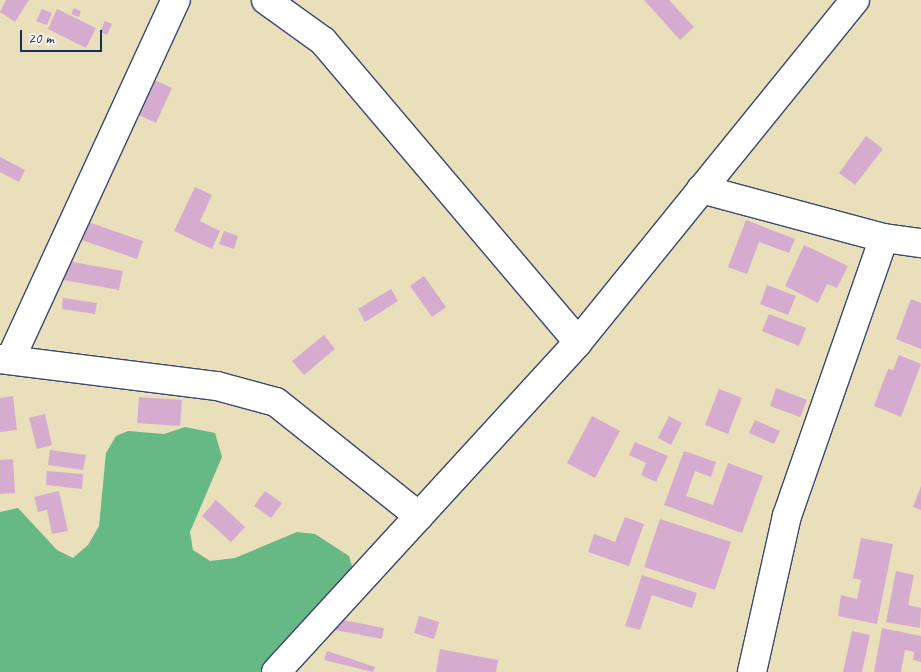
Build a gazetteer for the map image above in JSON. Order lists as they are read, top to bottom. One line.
{"scale_bar":"20 m"}
